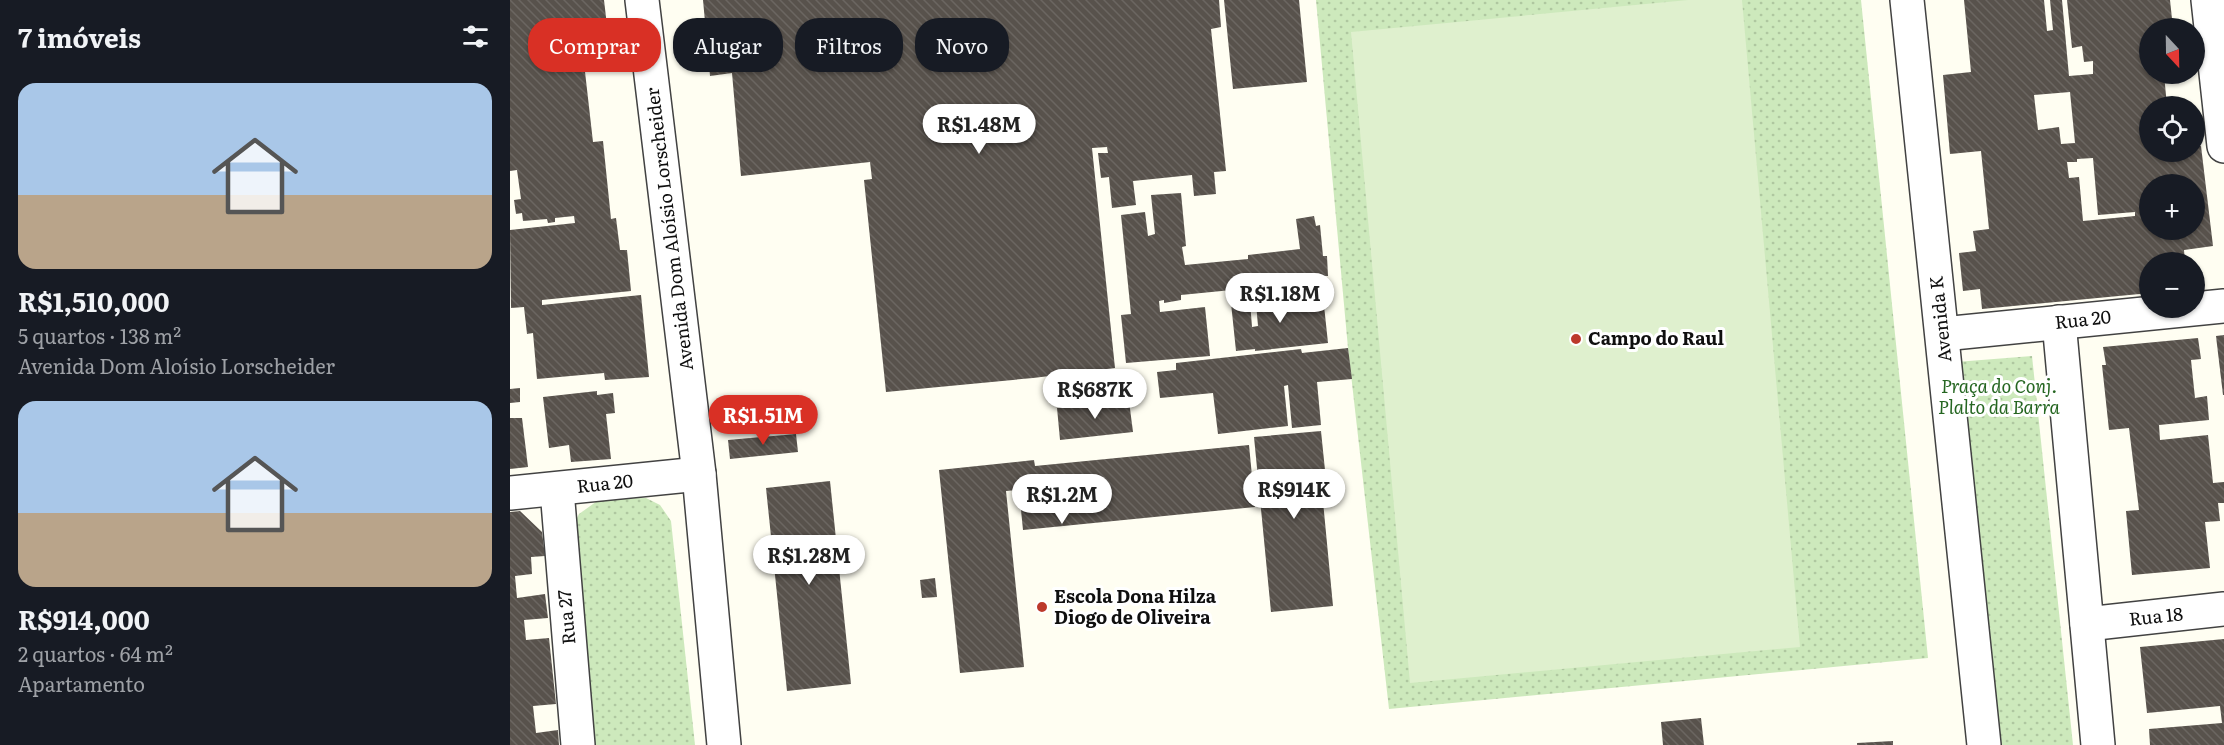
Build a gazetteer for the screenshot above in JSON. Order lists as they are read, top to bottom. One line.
{"streets":{"street":["Avenida Dom Aloísio Lorscheider","Avenida K","Rua 20","Rua 27","Rua 18"]},"crossings":[["Avenida Dom Aloísio Lorscheider","Rua 20"],["Avenida K","Rua 20"],["Rua 20","Rua 27"]],"parks":["Praça do Conj. Plalto da Barra"],"places":["Campo do Raul","Escola Dona Hilza Diogo de Oliveira"],"north":"bottom","page":{"heading":"7 imóveis","map_buttons":["+","−"],"chip":["Comprar","Alugar","Filtros","Novo"],"list":[{"name":"R$1,510,000","note":"5 quartos · 138 m² · Avenida Dom Aloísio Lorscheider"},{"name":"R$914,000","note":"2 quartos · 64 m² · Apartamento"}],"price":["R$1.48M","R$1.18M","R$687K","R$1.51M","R$914K","R$1.2M","R$1.28M"]}}
